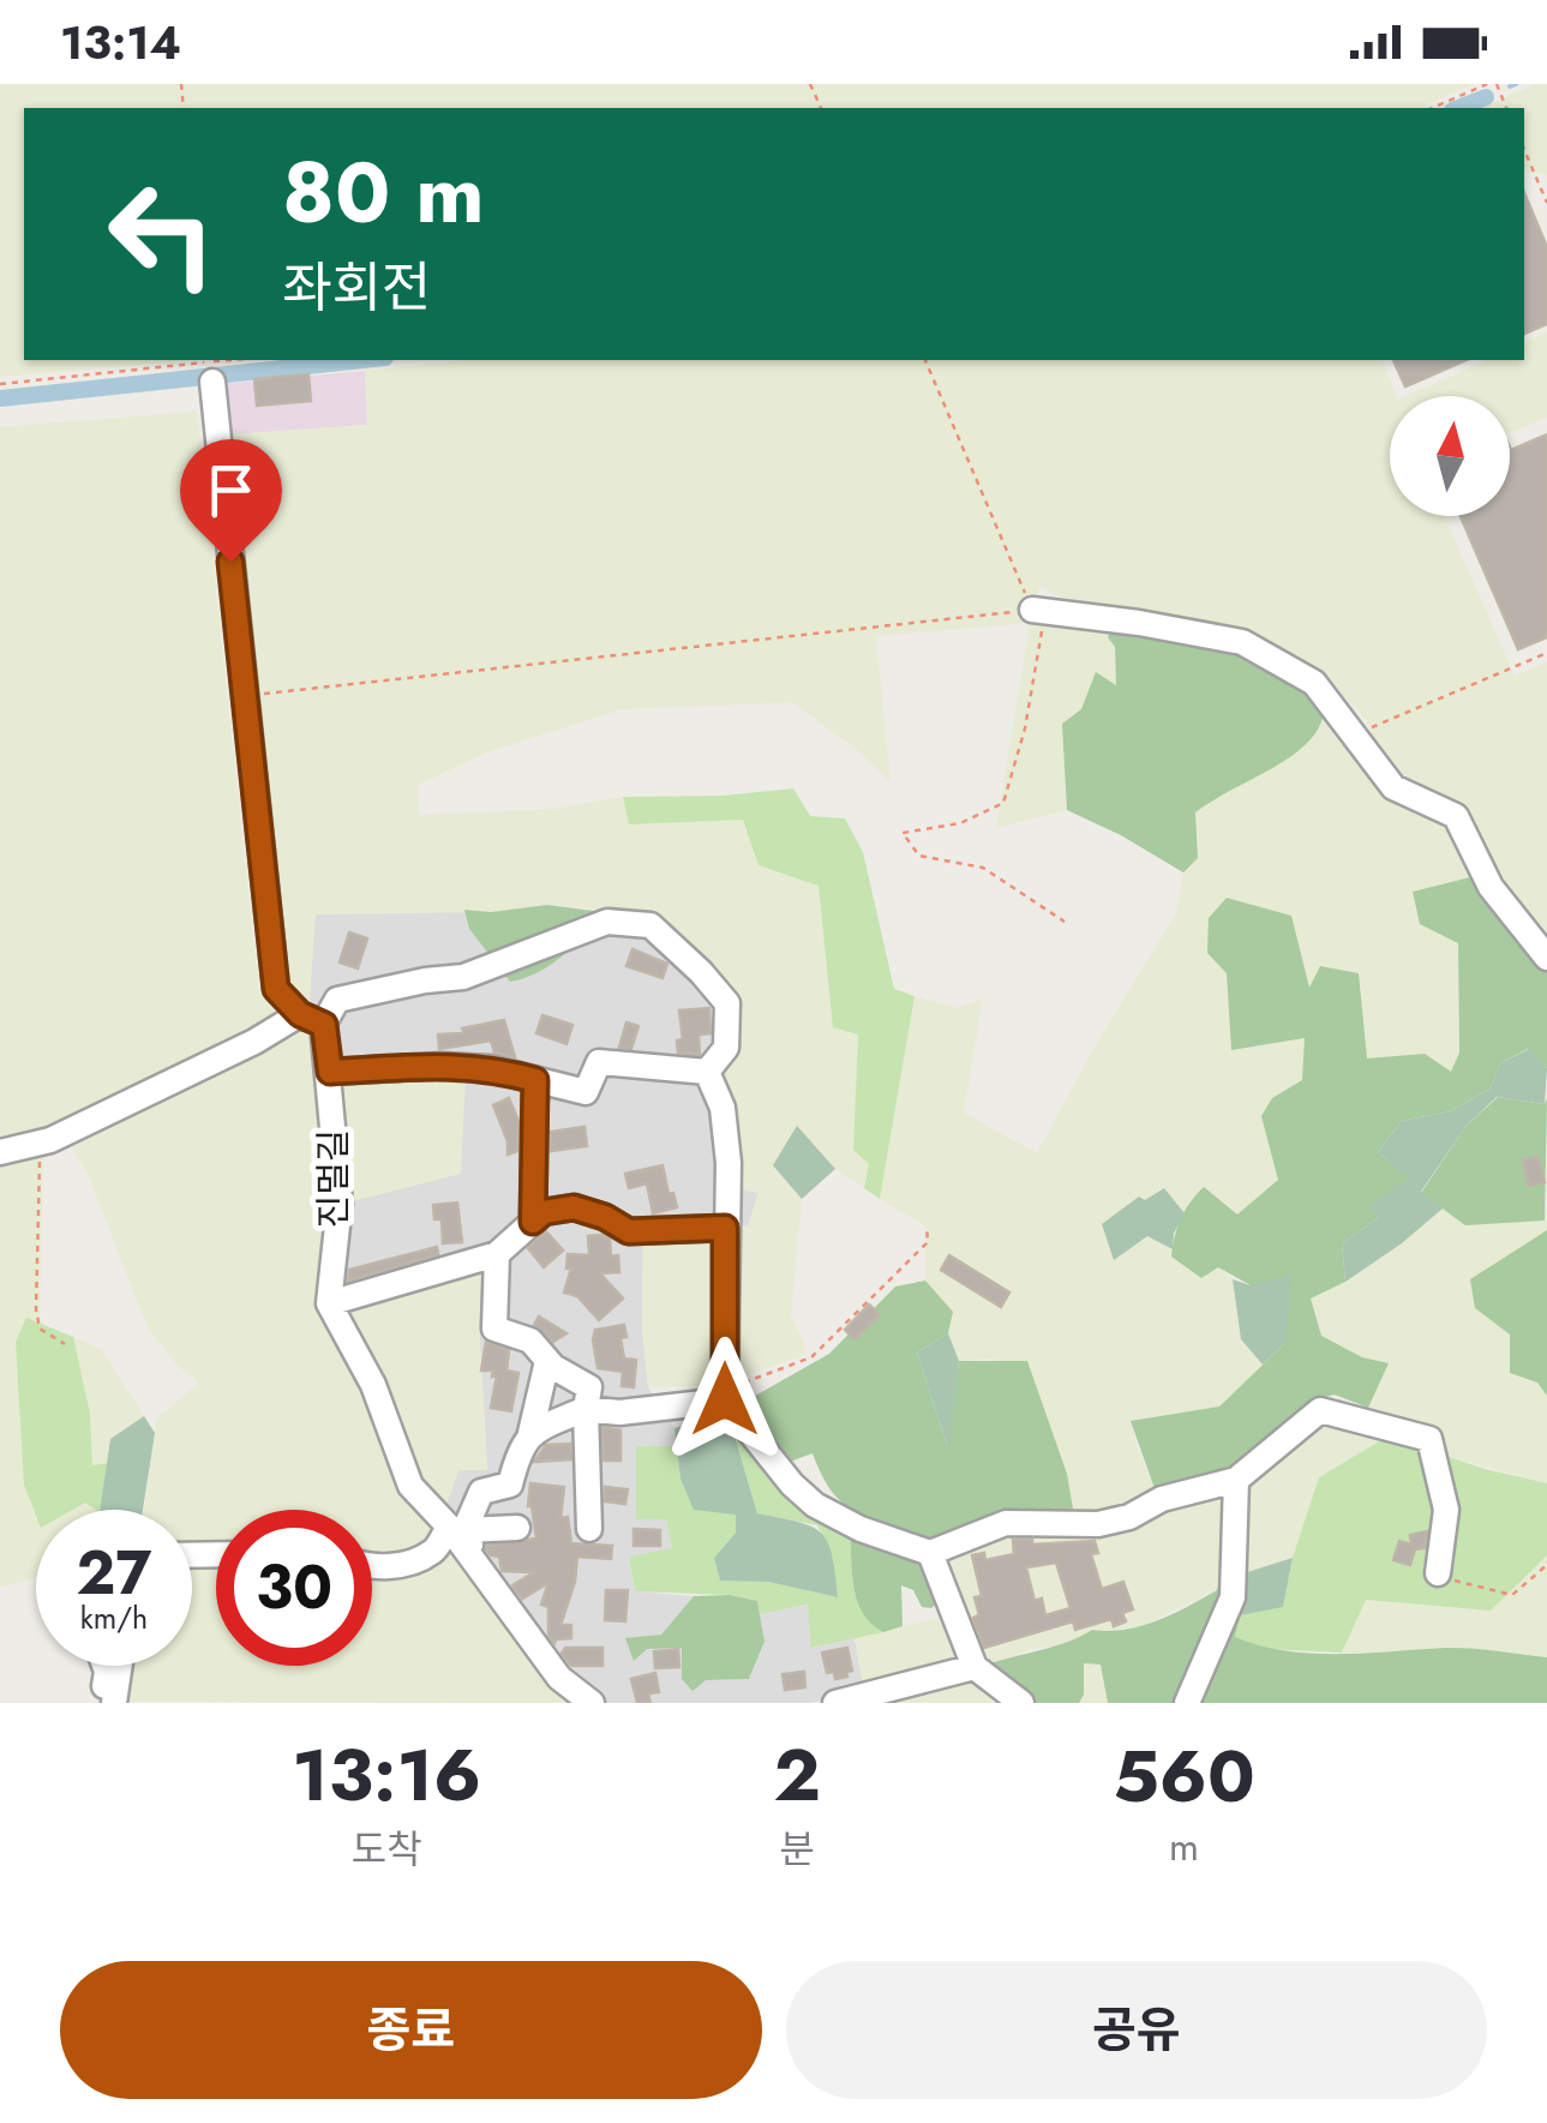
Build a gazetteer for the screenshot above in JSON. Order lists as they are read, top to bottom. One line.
{"streets":{"street":["진멀길"]},"north":"top","page":{"status":"13:14","turn":["80 m","좌회전"],"speed":"27 km/h","limit":"30","eta":["13:16","도착","2","분","560","m"],"buttons":["종료","공유"]}}
